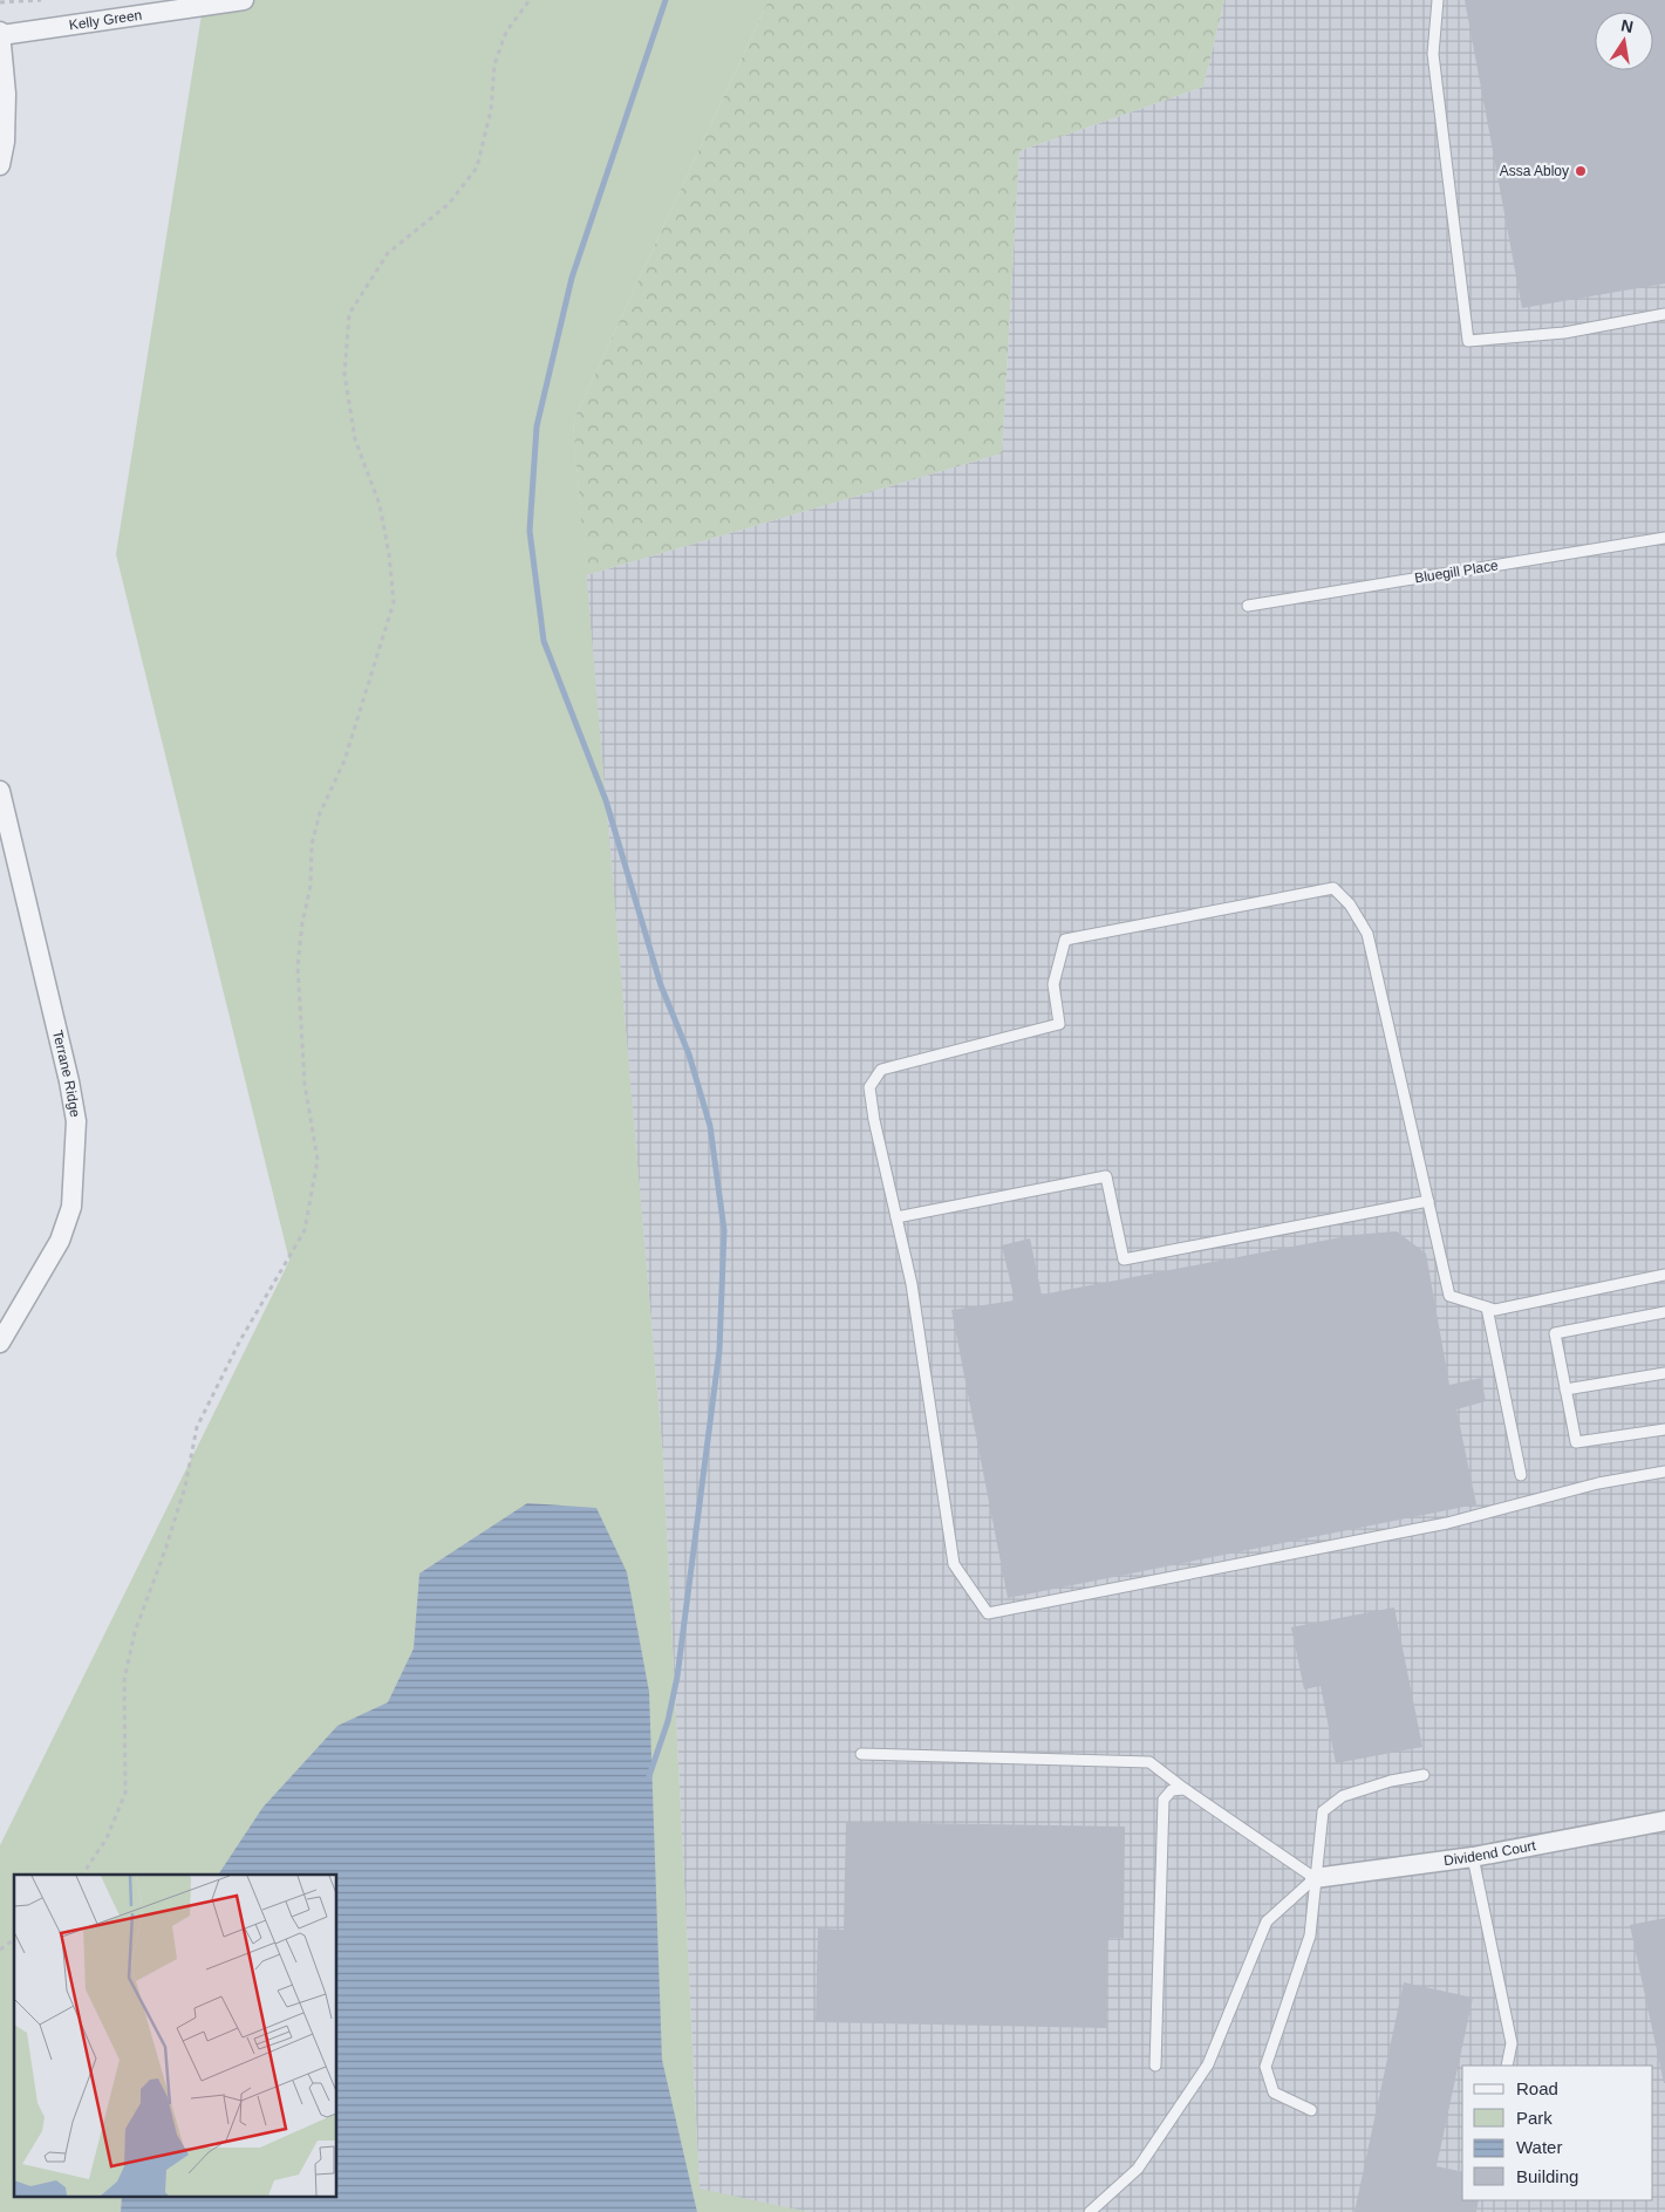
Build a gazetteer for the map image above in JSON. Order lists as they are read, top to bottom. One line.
{"streets":{"street":["Kelly Green","Terrane Ridge","Dividend Court"],"lane":["Bluegill Place"]},"places":["Assa Abloy"],"legend":["Road","Park","Water","Building"],"north":"top"}
